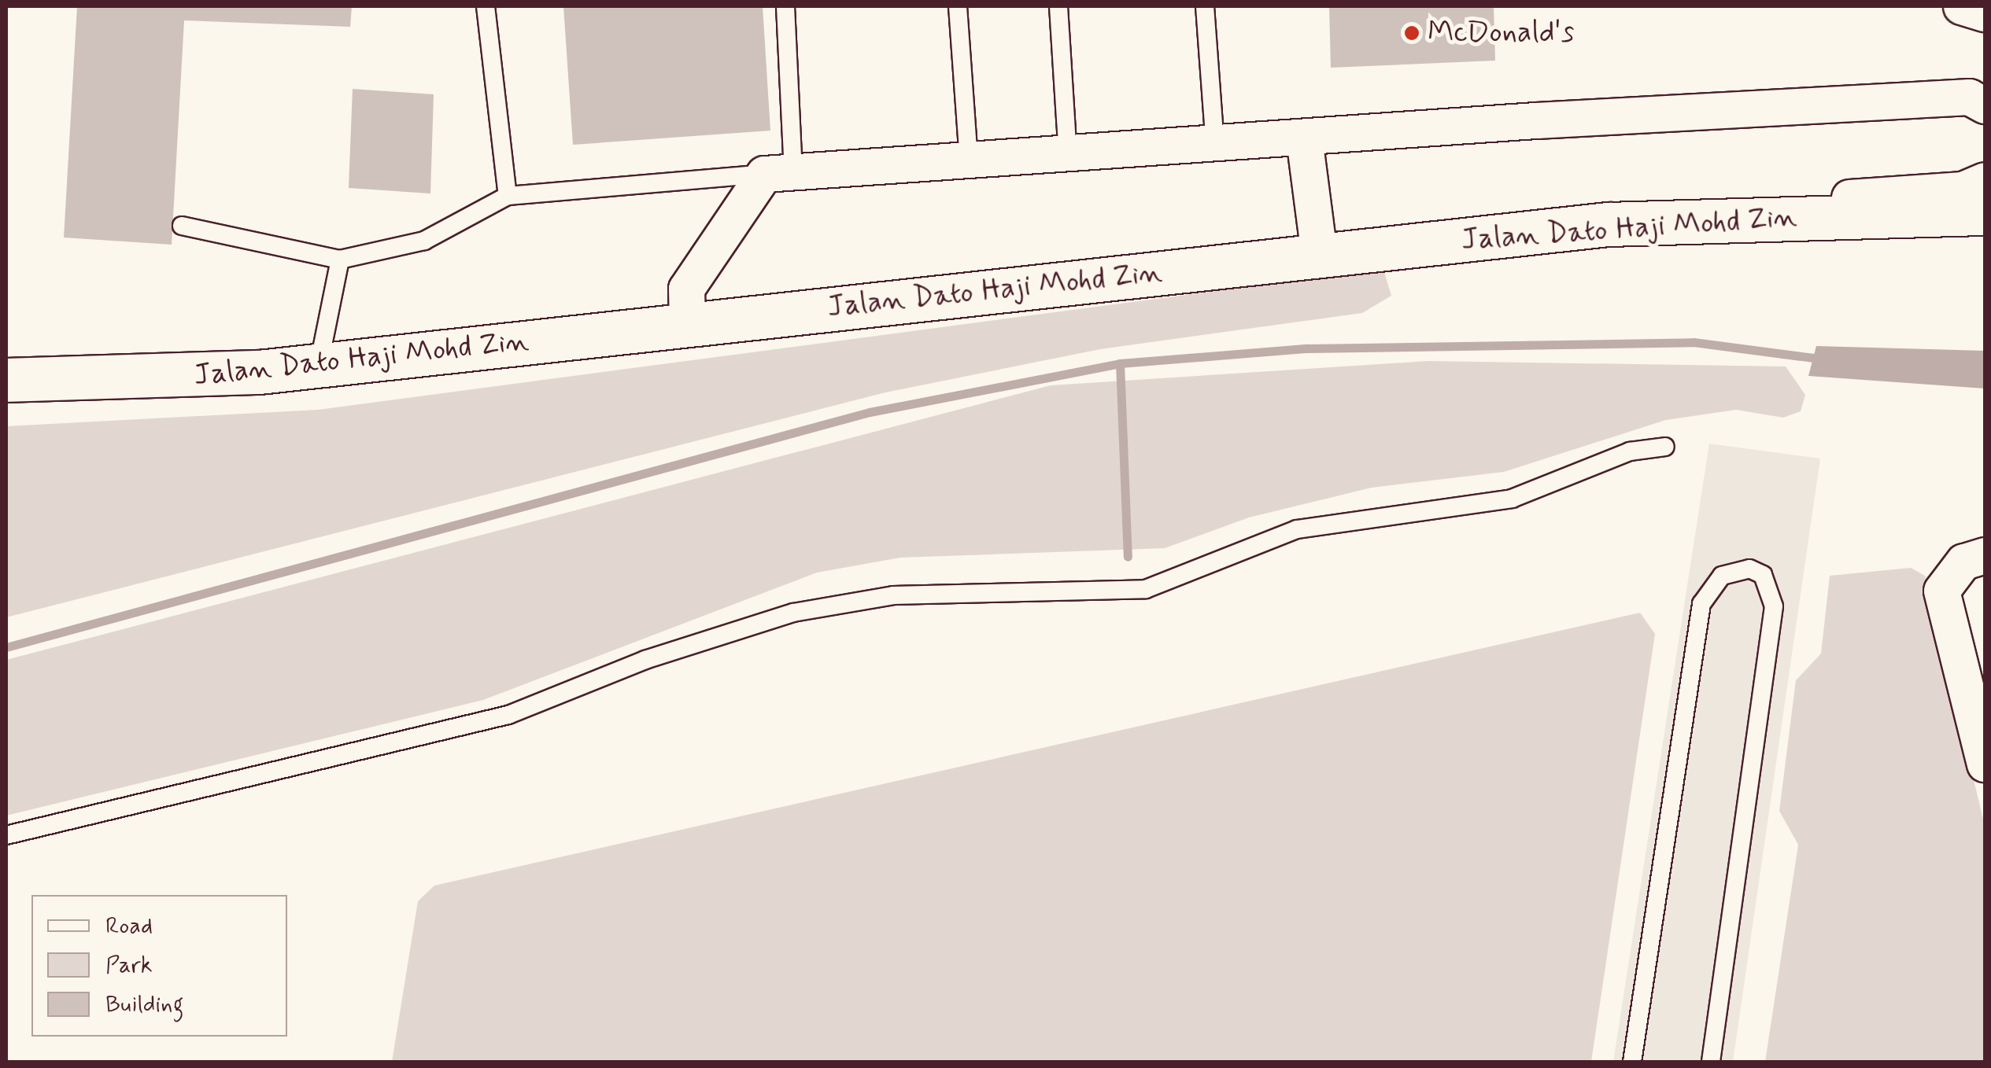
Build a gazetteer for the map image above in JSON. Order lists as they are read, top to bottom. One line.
{"streets":{"main road":["Jalan Dato Haji Mohd Zin"]},"places":["McDonald's"],"legend":["Road","Park","Building"]}
